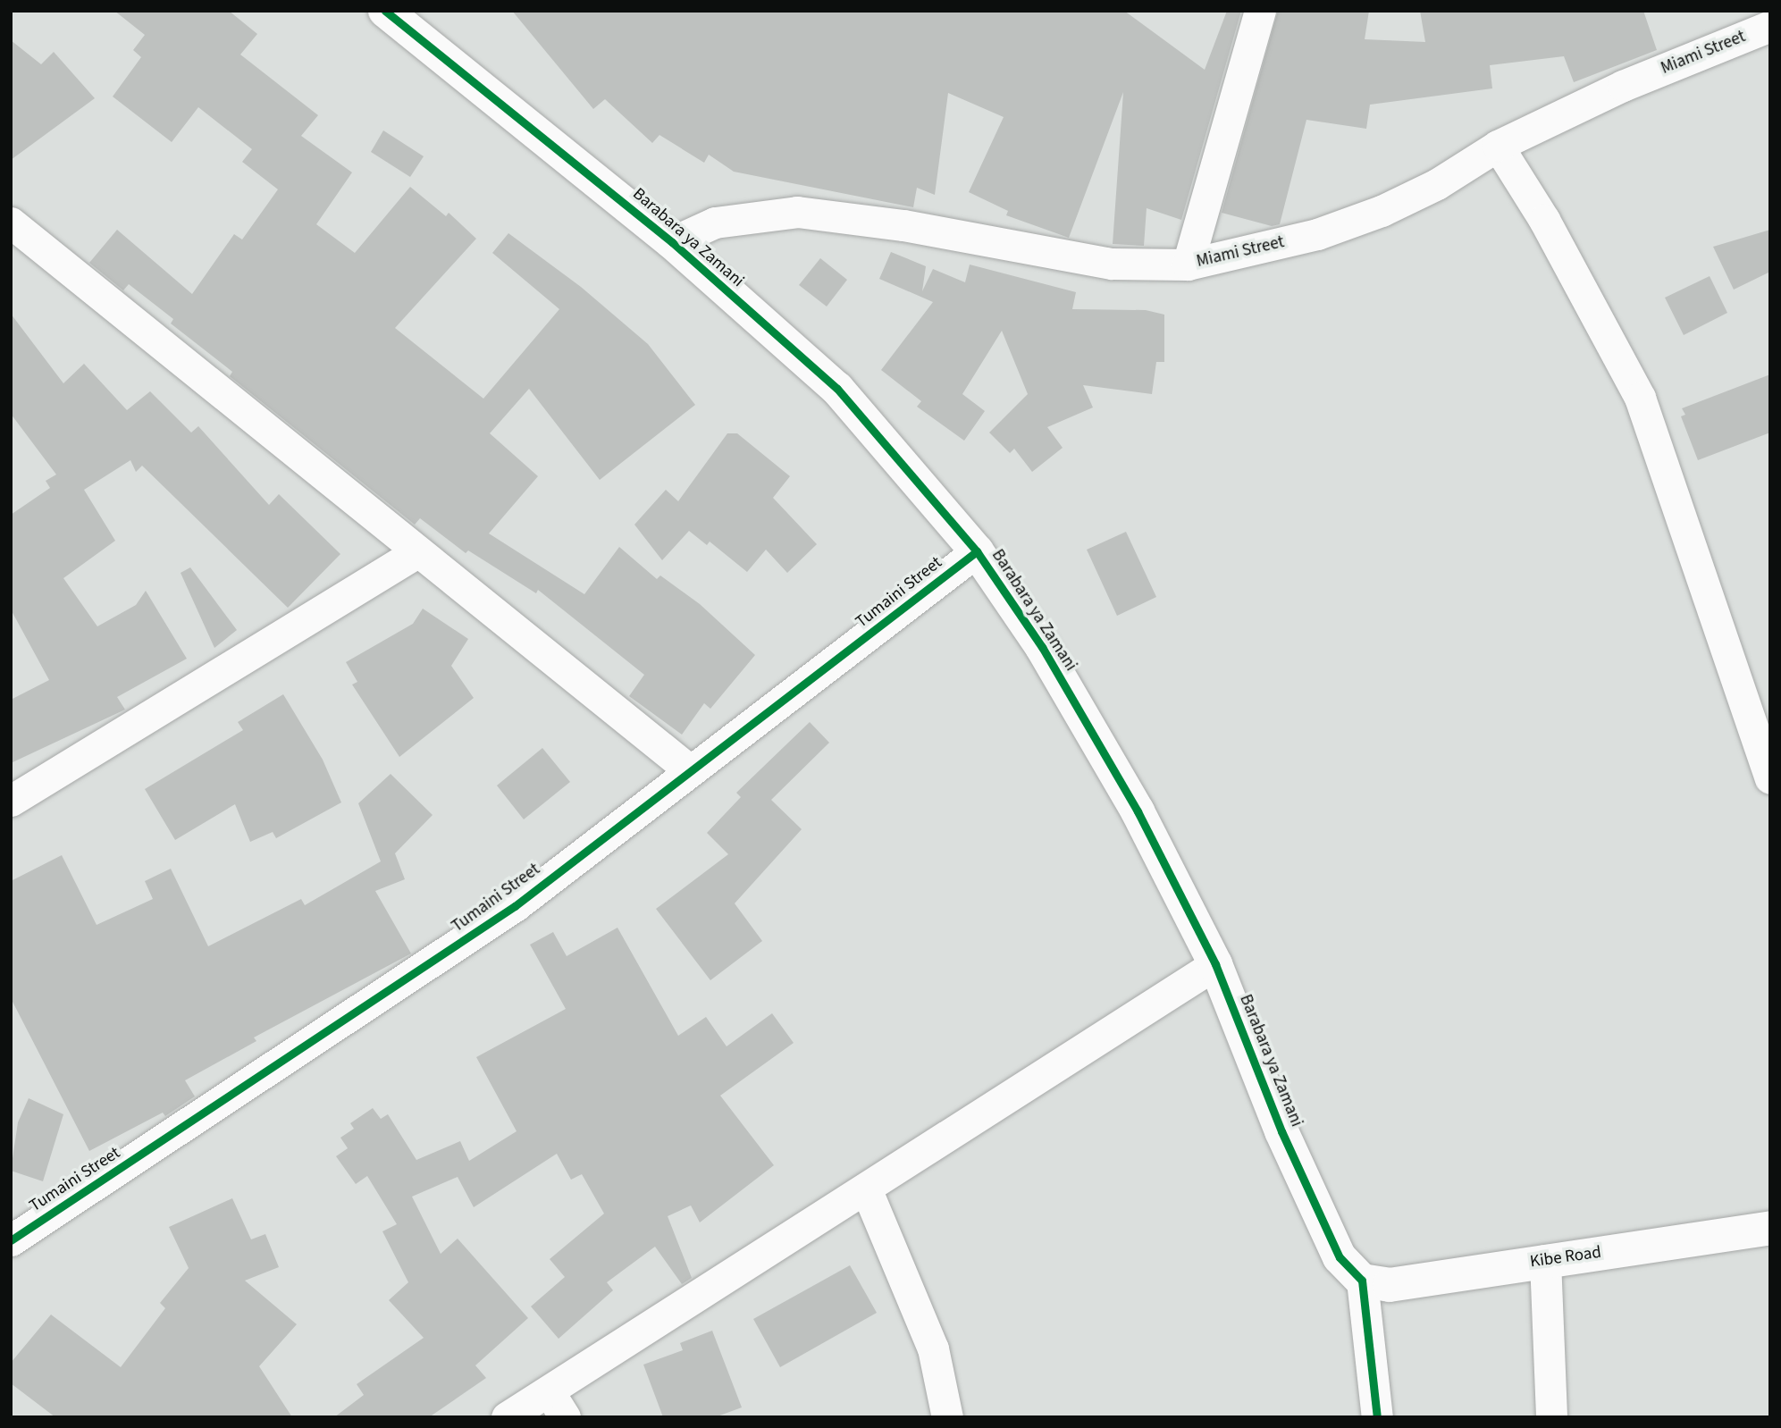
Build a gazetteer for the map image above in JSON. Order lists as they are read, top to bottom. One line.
{"streets":{"street":["Miami Street","Barabara ya Zamani","Tumaini Street","Kibe Road"]},"crossings":[["Miami Street","Barabara ya Zamani"],["Barabara ya Zamani","Tumaini Street"],["Barabara ya Zamani","Kibe Road"]]}
